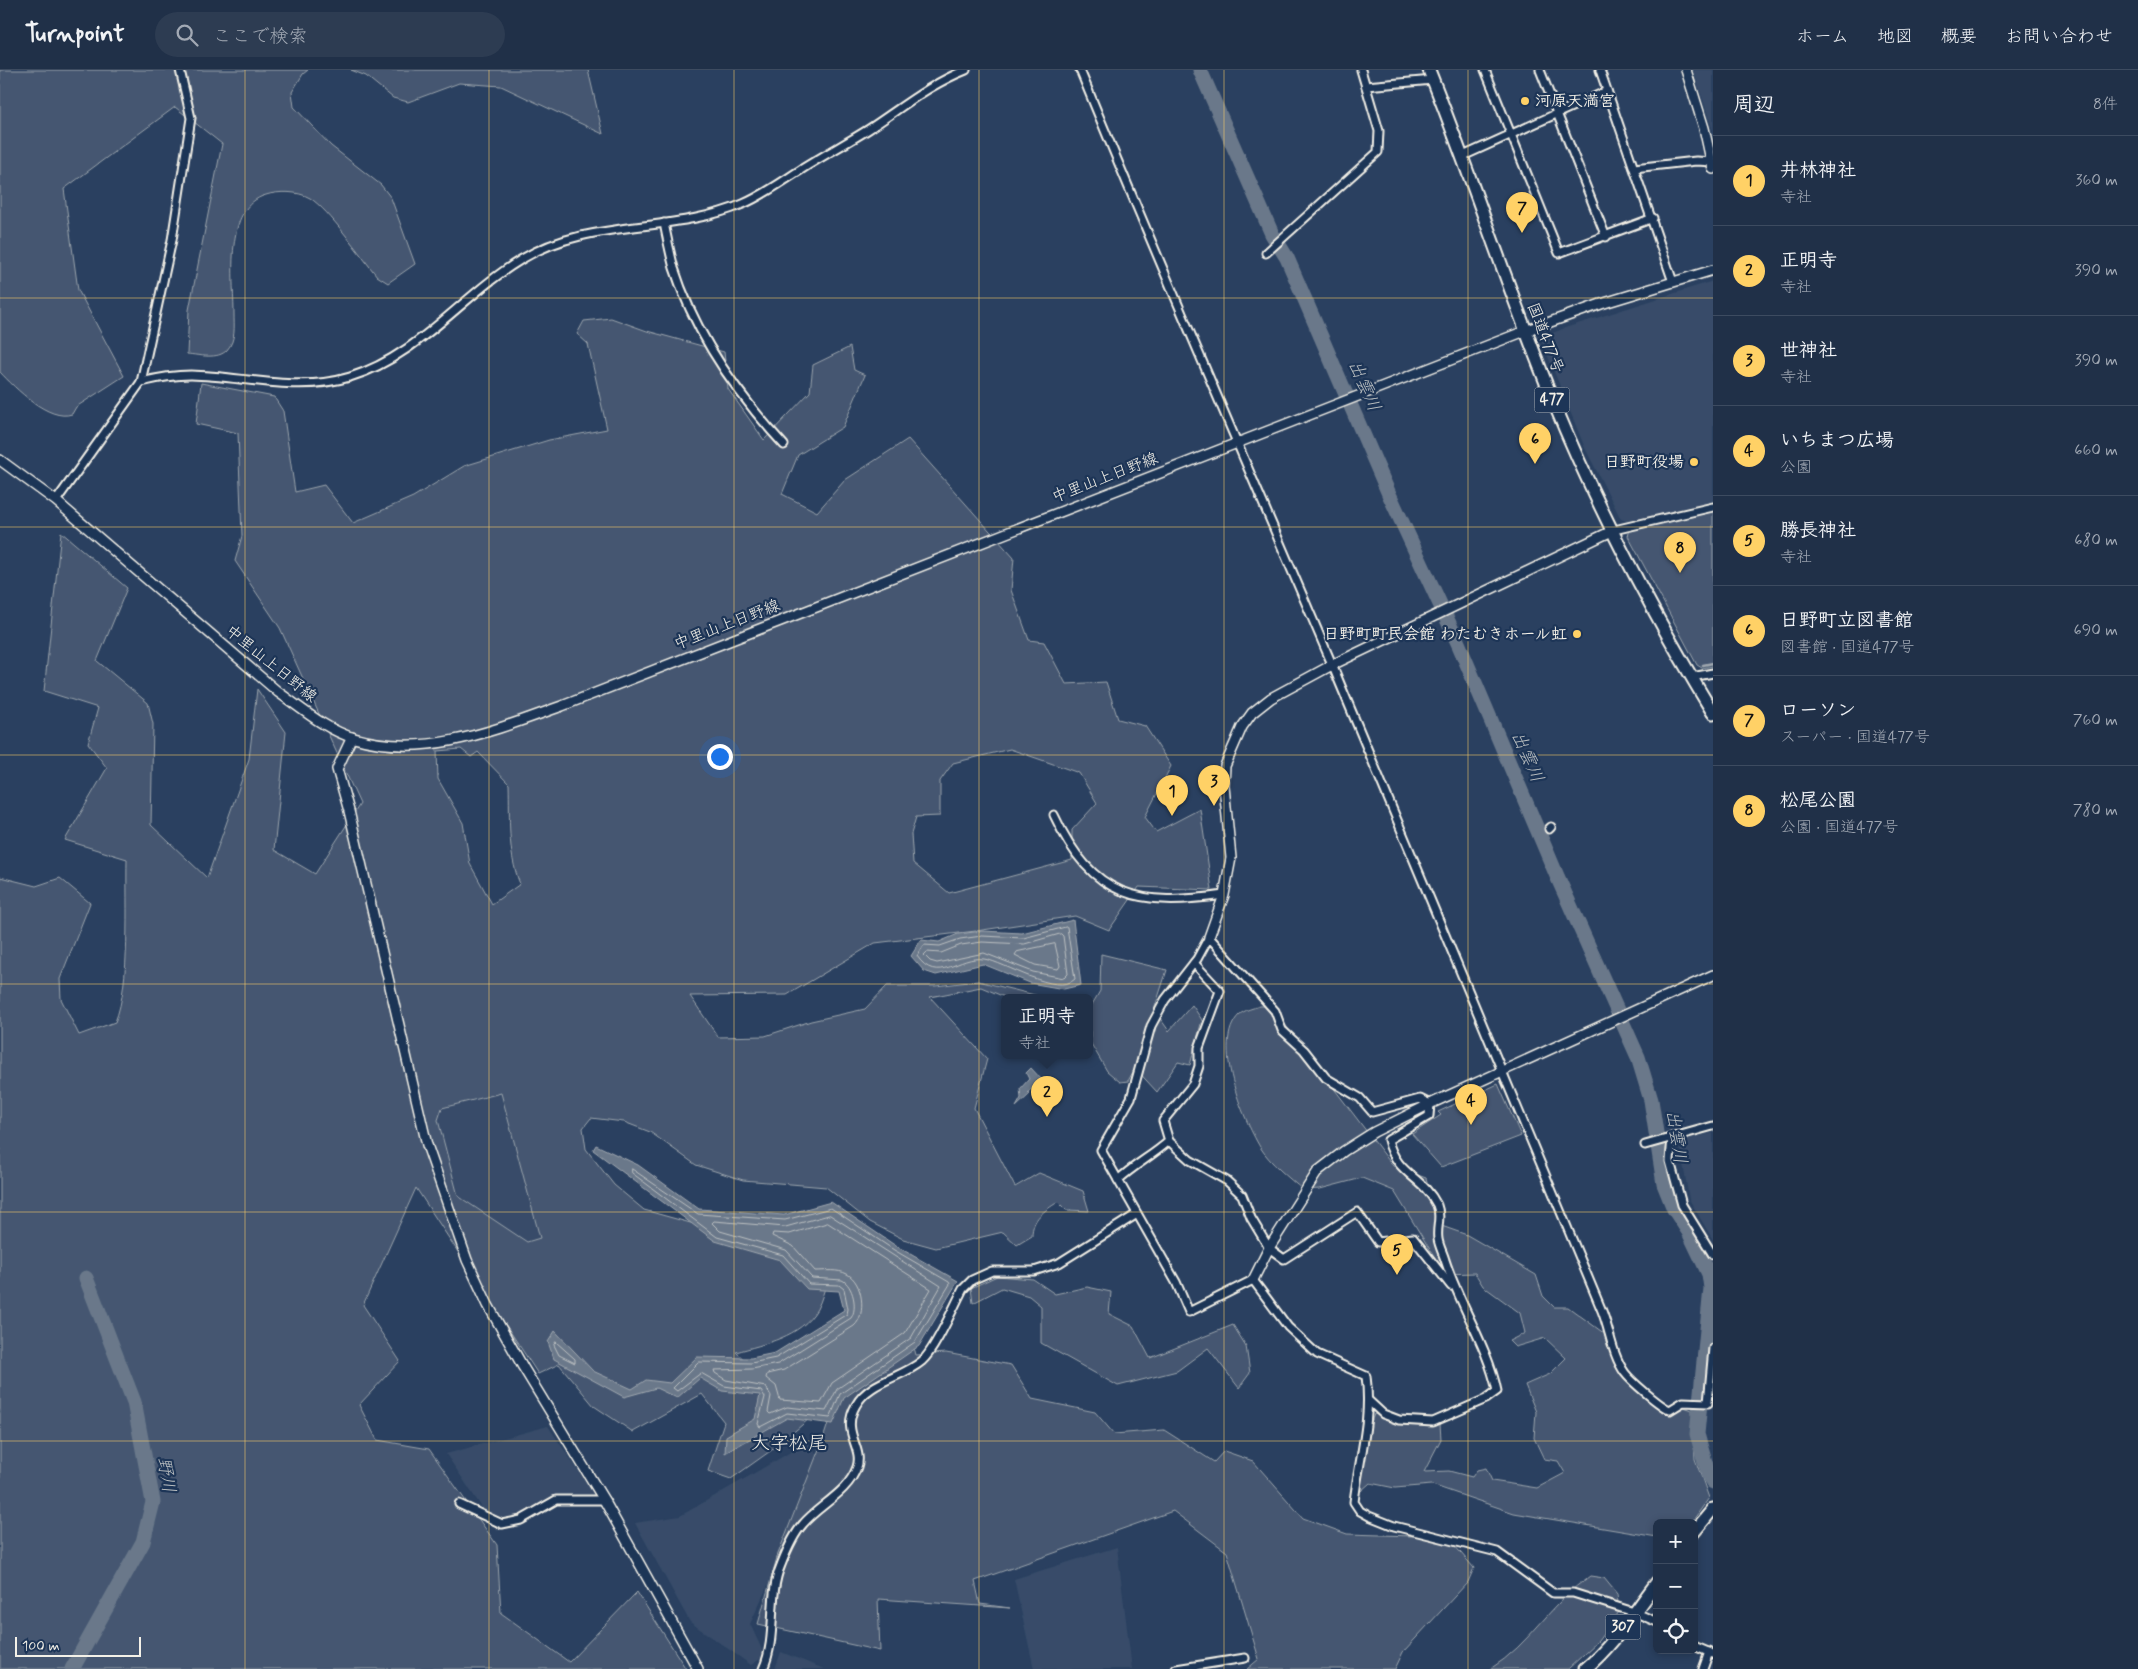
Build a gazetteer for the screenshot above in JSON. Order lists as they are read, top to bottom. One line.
{"streets":{"highway":["国道477号","477","307"],"street":["中里山上日野線"]},"crossings":[["国道477号","中里山上日野線"]],"districts":["大字松尾"],"water":["出雲川","野川"],"places":["河原天満宮","日野町役場","日野町町民会館 わたむきホール虹"],"scale_bar":"100 m","page":{"header":"Turnpoint","search":"ここで検索","nav":["ホーム","地図","概要","お問い合わせ"],"heading":["周辺","8件"],"list":[{"mark":"1","name":"井林神社","note":"寺社","value":"360 m"},{"mark":"2","name":"正明寺","note":"寺社","value":"390 m"},{"mark":"3","name":"世神社","note":"寺社","value":"390 m"},{"mark":"4","name":"いちまつ広場","note":"公園","value":"660 m"},{"mark":"5","name":"勝長神社","note":"寺社","value":"680 m"},{"mark":"6","name":"日野町立図書館","note":"図書館 · 国道477号","value":"690 m"},{"mark":"7","name":"ローソン","note":"スーパー · 国道477号","value":"760 m"},{"mark":"8","name":"松尾公園","note":"公園 · 国道477号","value":"780 m"}],"pins":["7","6","8","3","1","2","4","5"],"popup":["正明寺","寺社"],"map_buttons":["+","−"],"scale":"100 m"}}
